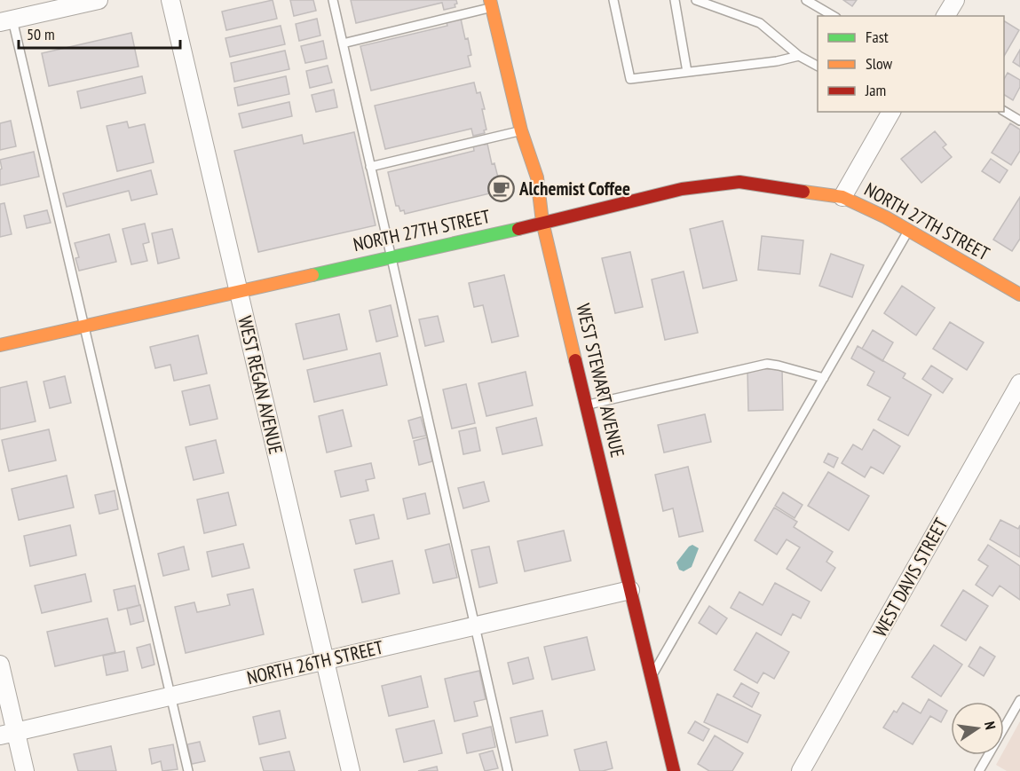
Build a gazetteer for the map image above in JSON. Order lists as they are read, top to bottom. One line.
{"streets":{"street":["NORTH 27TH STREET","WEST STEWART AVENUE","WEST REGAN AVENUE","WEST DAVIS STREET","NORTH 26TH STREET"]},"crossings":[["NORTH 27TH STREET","WEST STEWART AVENUE"],["NORTH 27TH STREET","WEST REGAN AVENUE"],["WEST STEWART AVENUE","NORTH 26TH STREET"],["WEST REGAN AVENUE","NORTH 26TH STREET"]],"places":{"cafe":["Alchemist Coffee"]},"legend":["Fast","Slow","Jam"],"scale_bar":"50 m","north":"right"}
